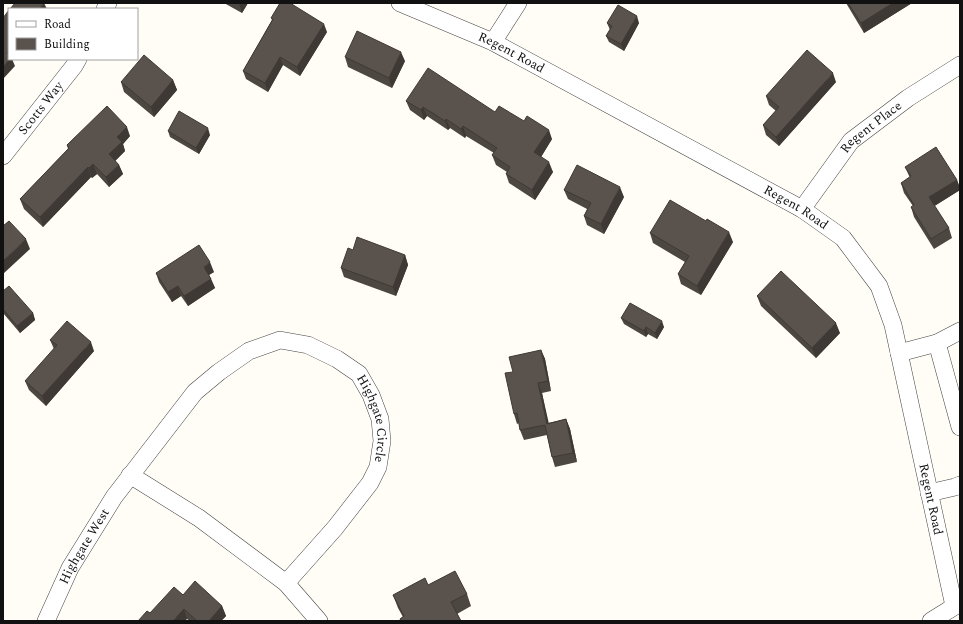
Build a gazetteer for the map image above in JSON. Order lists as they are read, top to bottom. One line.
{"streets":{"street":["Regent Road","Scotts Way","Regent Place","Highgate Circle","Highgate West"]},"crossings":[["Regent Road","Regent Place"],["Highgate Circle","Highgate West"]],"legend":["Road","Building"]}
